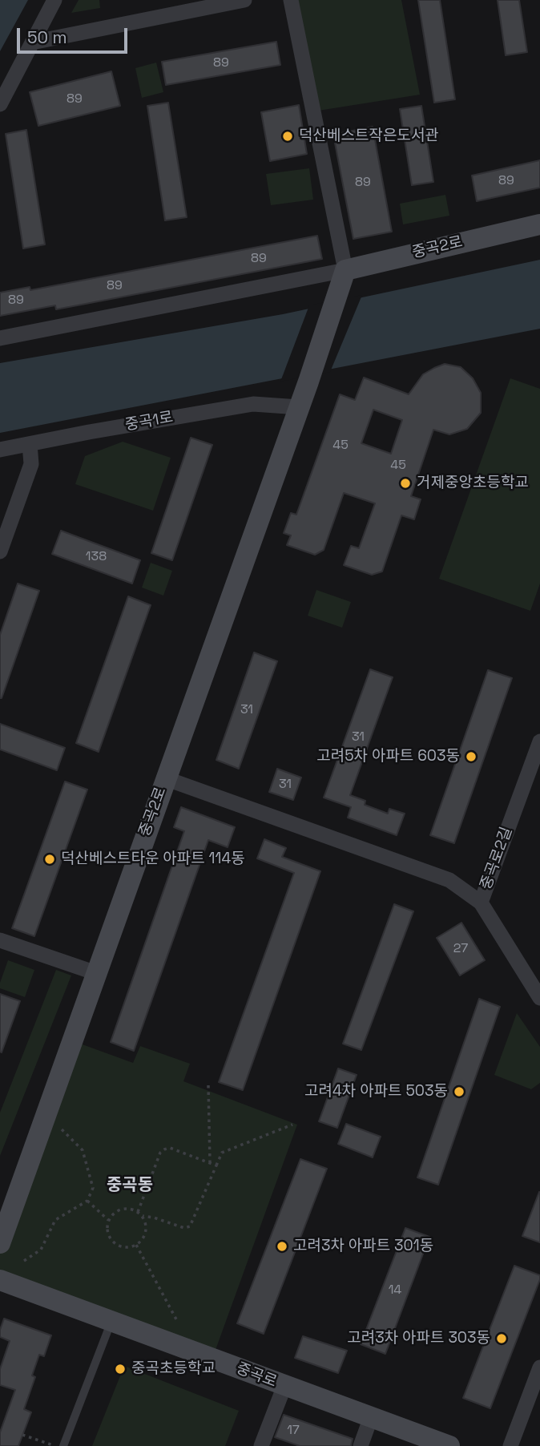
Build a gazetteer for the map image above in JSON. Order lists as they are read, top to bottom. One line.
{"streets":{"street":["중곡2로","중곡1로","중곡로2길","중곡로"]},"crossings":[["중곡2로","중곡1로"]],"districts":["중곡동"],"places":["덕산베스트작은도서관","거제중앙초등학교","고려5차 아파트 603동","덕산베스트타운 아파트 114동","고려4차 아파트 503동","고려3차 아파트 301동","고려3차 아파트 303동","중곡초등학교"],"house_numbers":["89","89","89","89","89","89","89","45","45","138","31","31","31","27","14","17"],"scale_bar":"50 m"}
